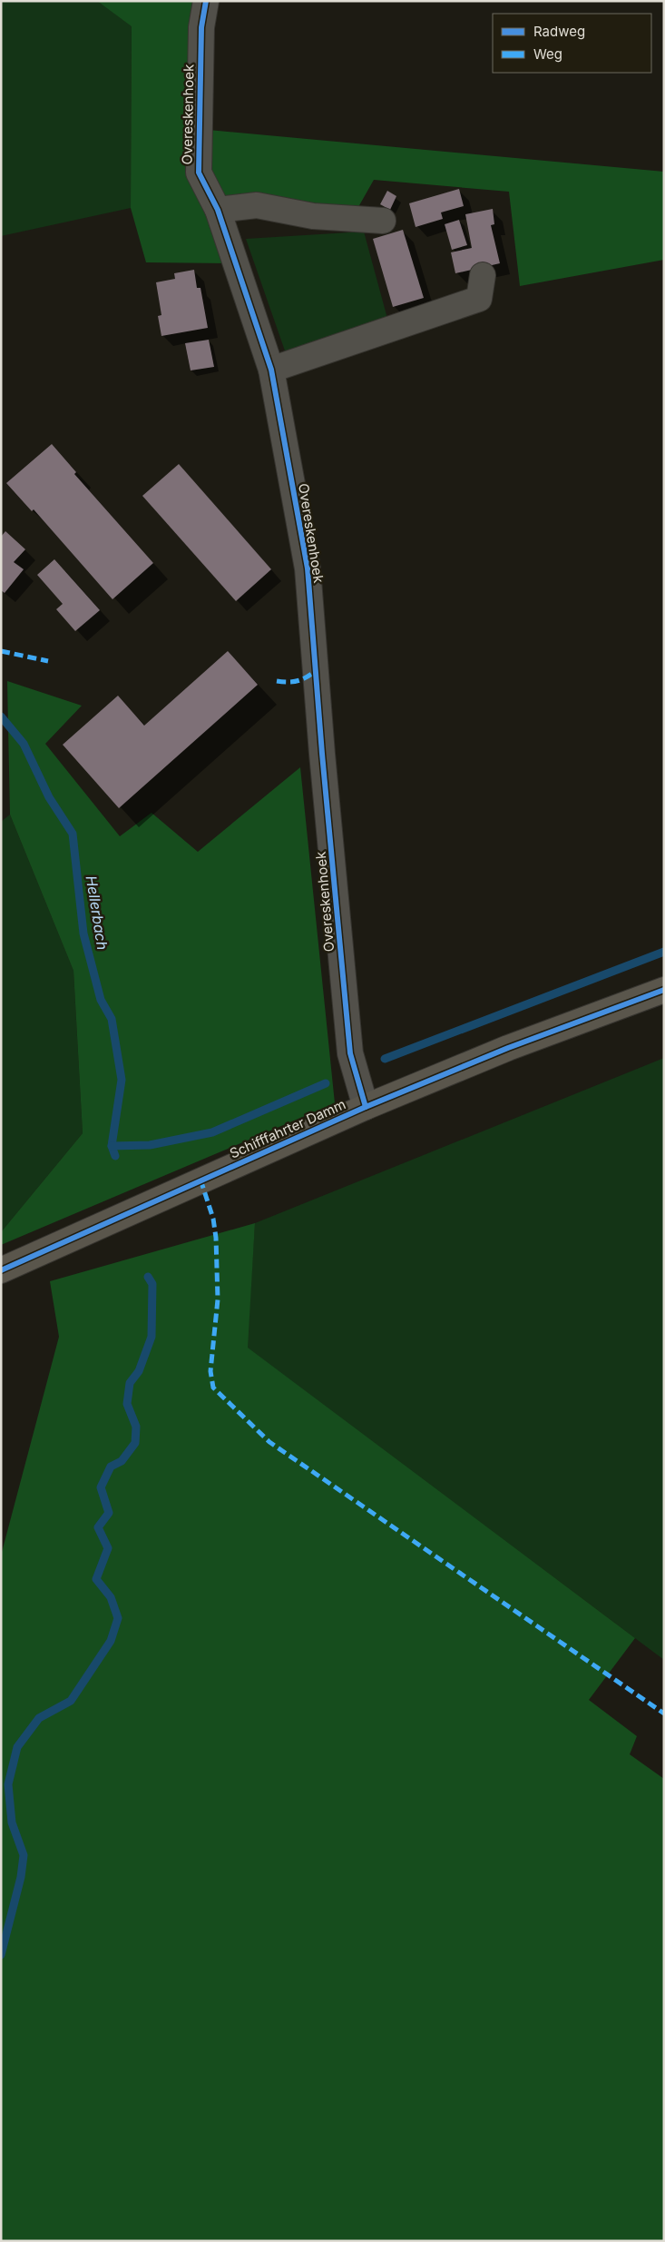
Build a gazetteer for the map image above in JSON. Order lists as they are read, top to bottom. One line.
{"streets":{"main road":["Schifffahrter Damm"],"street":["Overeskenhoek"]},"crossings":[["Overeskenhoek","Schifffahrter Damm"]],"water":["Hellerbach"],"legend":["Radweg","Weg"]}
